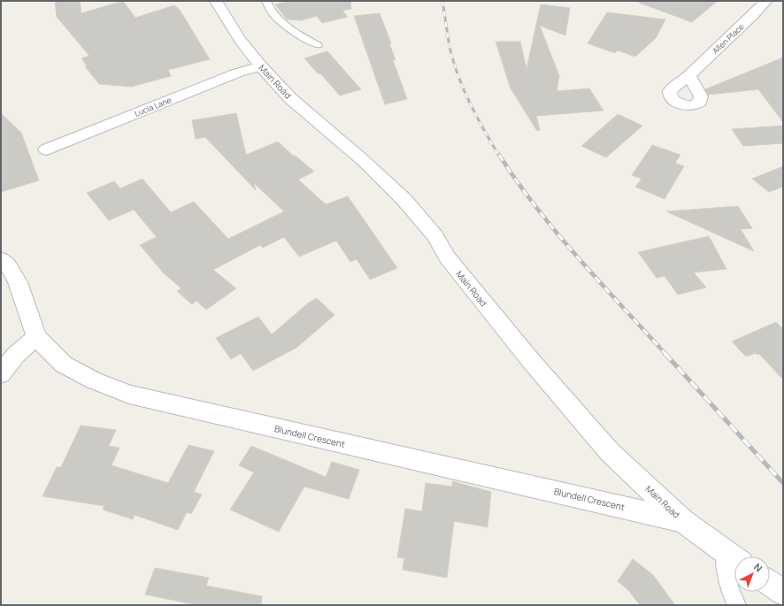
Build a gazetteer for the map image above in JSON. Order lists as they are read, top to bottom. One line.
{"streets":{"street":["Allen Place","Main Road","Lucia Lane","Blundell Crescent"]},"crossings":[["Main Road","Lucia Lane"],["Main Road","Blundell Crescent"]],"north":"top right"}
